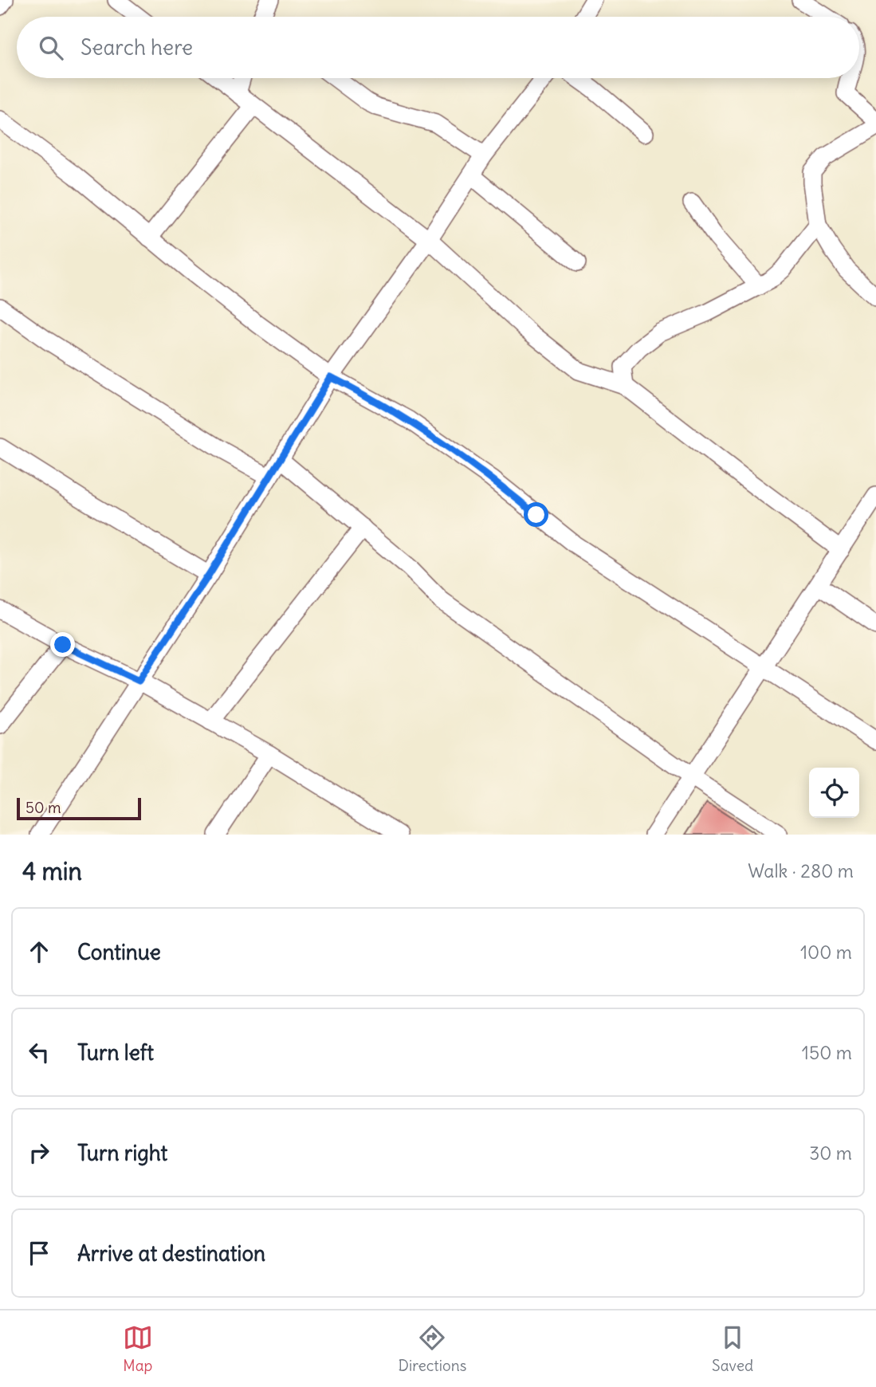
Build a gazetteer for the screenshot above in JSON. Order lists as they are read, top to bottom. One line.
{"scale_bar":"50 m","page":{"search":"Search here","scale":"50 m","heading":["4 min","Walk · 280 m"],"list":[["Continue","100 m"],["Turn left","150 m"],["Turn right","30 m"],"Arrive at destination"],"nav":["Map","Directions","Saved"]}}
